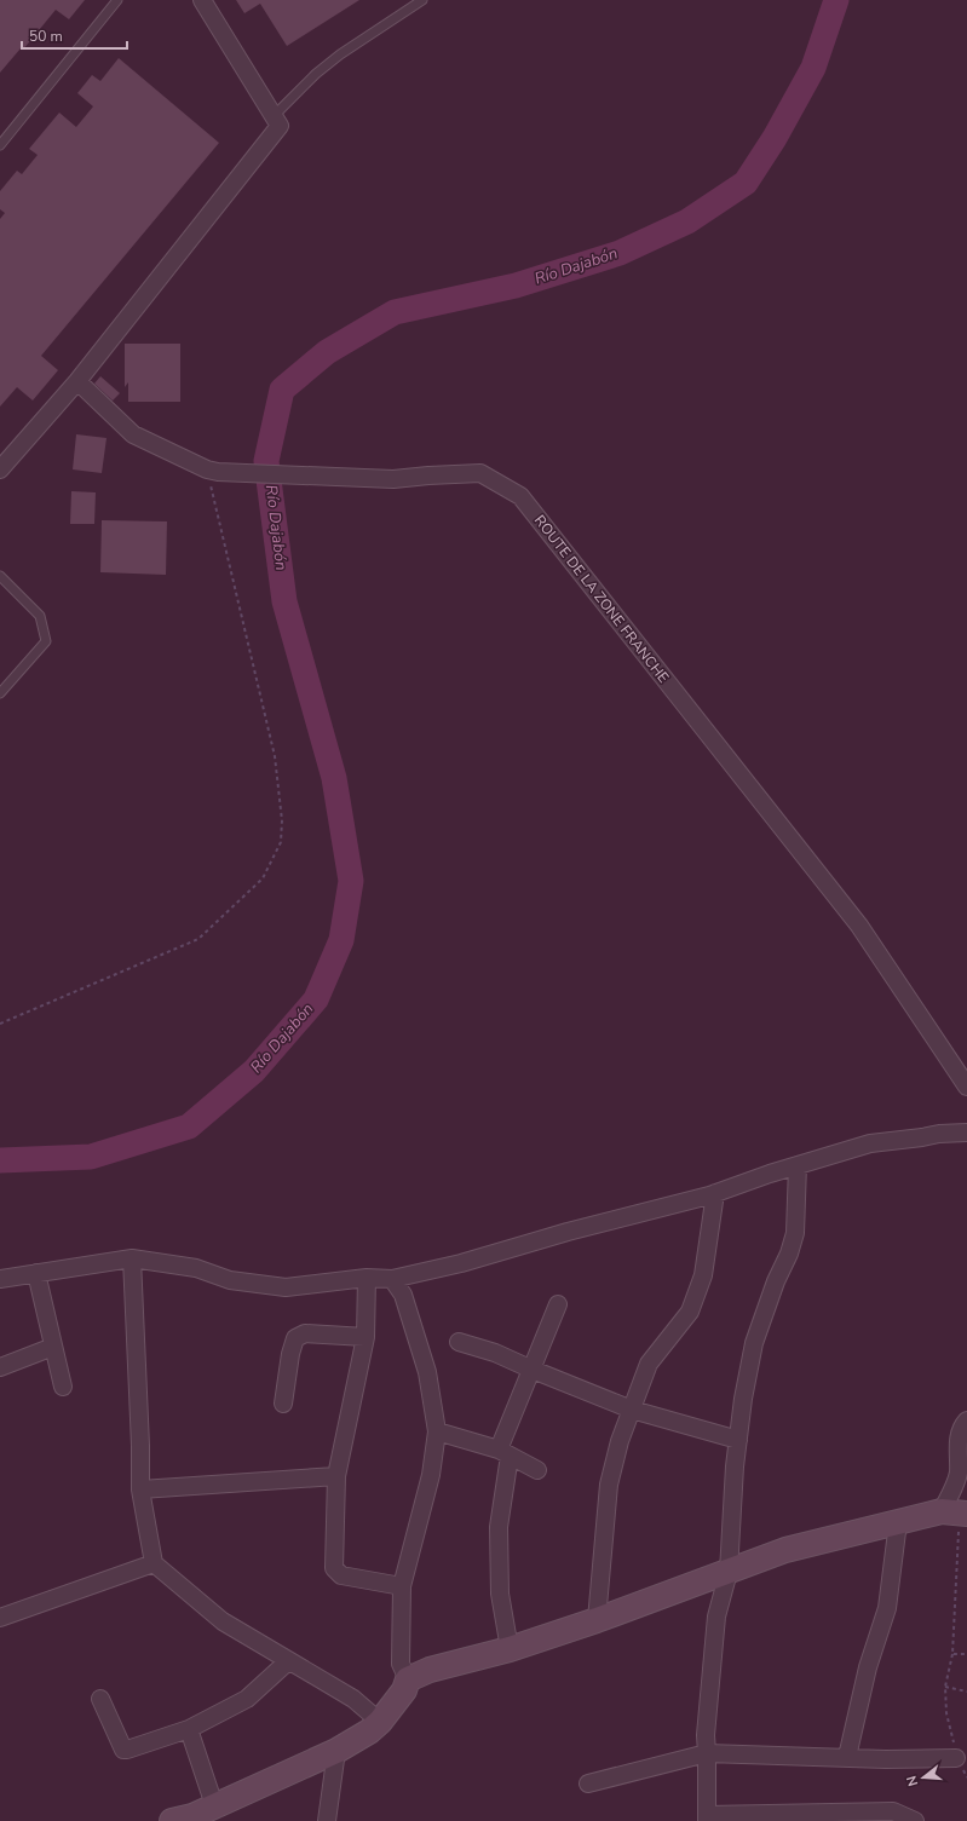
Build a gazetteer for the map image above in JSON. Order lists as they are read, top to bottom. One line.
{"streets":{"street":["ROUTE DE LA ZONE FRANCHE"]},"water":["Río Dajabón"],"scale_bar":"50 m","north":"left"}
